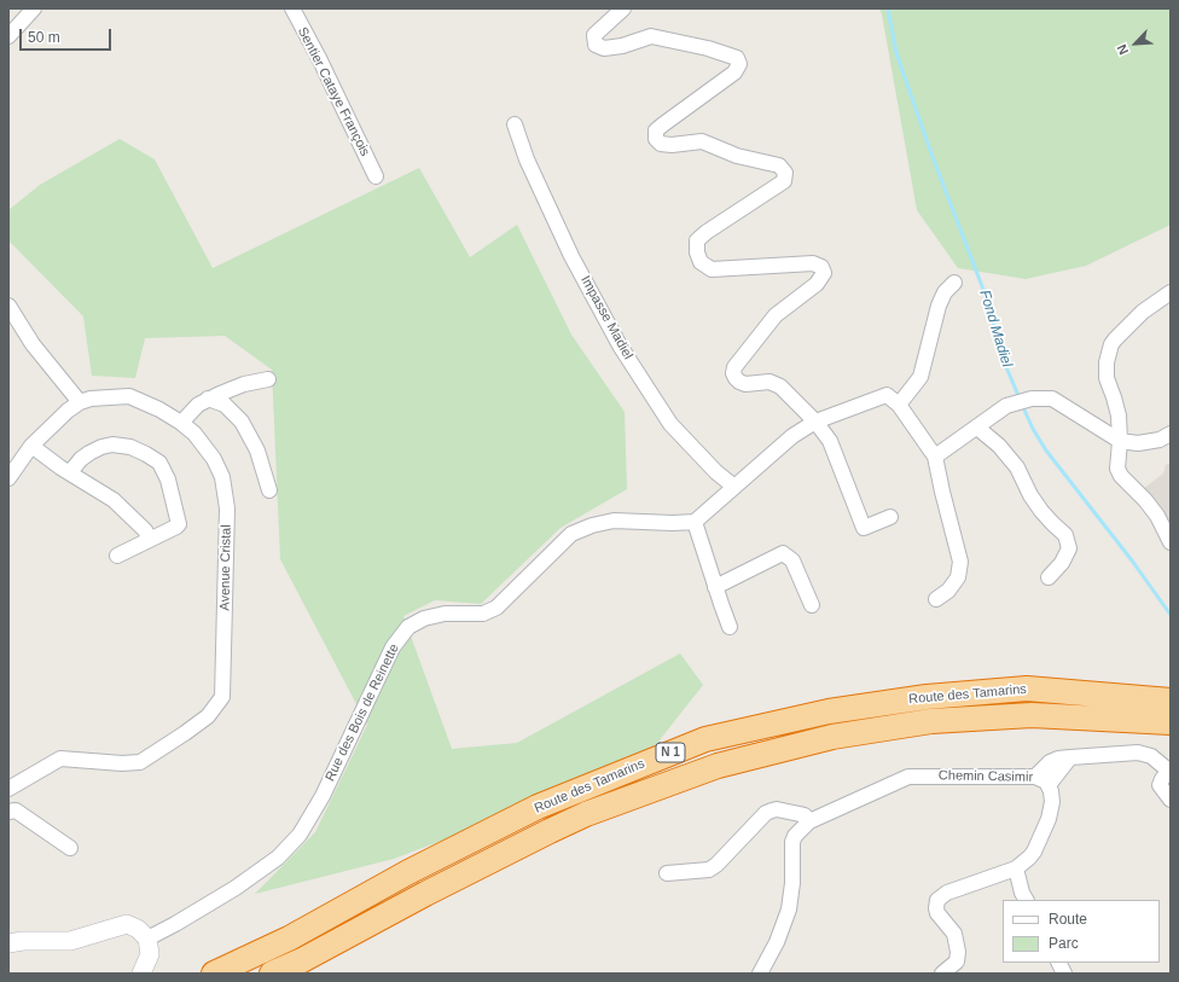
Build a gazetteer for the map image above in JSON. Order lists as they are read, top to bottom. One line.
{"streets":{"highway":["Route des Tamarins","N 1"],"street":["Sentier Cataye François","Impasse Madiel","Avenue Cristal","Rue des Bois de Reinette","Chemin Casimir"]},"water":["Fond Madiel"],"legend":["Route","Parc"],"scale_bar":"50 m","north":"bottom left"}
